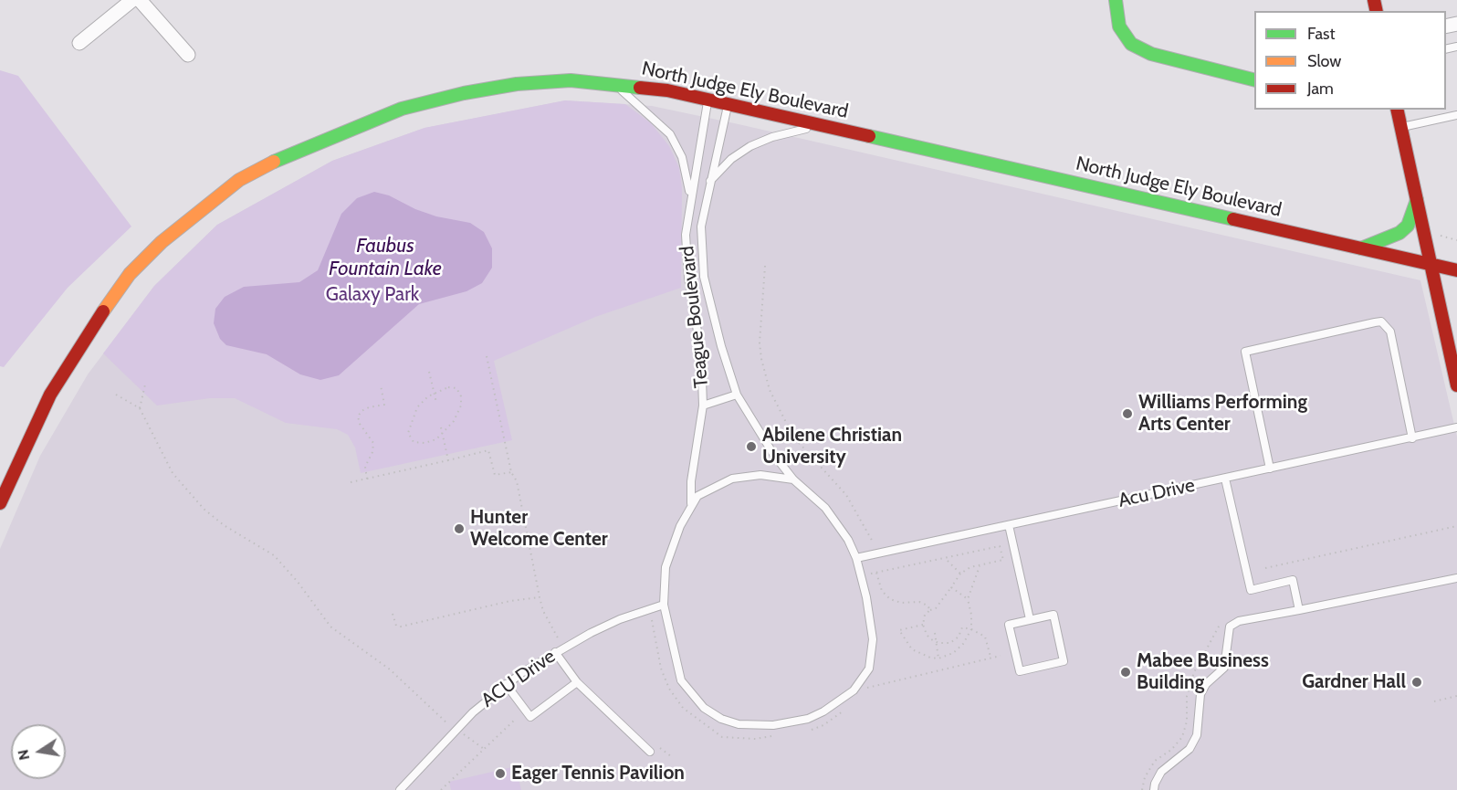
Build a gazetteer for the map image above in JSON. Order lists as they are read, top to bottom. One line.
{"streets":{"main road":["North Judge Ely Boulevard"],"lane":["Teague Boulevard","Acu Drive","ACU Drive"]},"crossings":[["North Judge Ely Boulevard","Teague Boulevard"],["Teague Boulevard","Acu Drive"],["Teague Boulevard","ACU Drive"]],"water":["Faubus Fountain Lake"],"parks":["Galaxy Park"],"places":["Williams Performing Arts Center","Abilene Christian University","Hunter Welcome Center","Mabee Business Building","Gardner Hall","Eager Tennis Pavilion"],"legend":["Fast","Slow","Jam"],"north":"left"}
